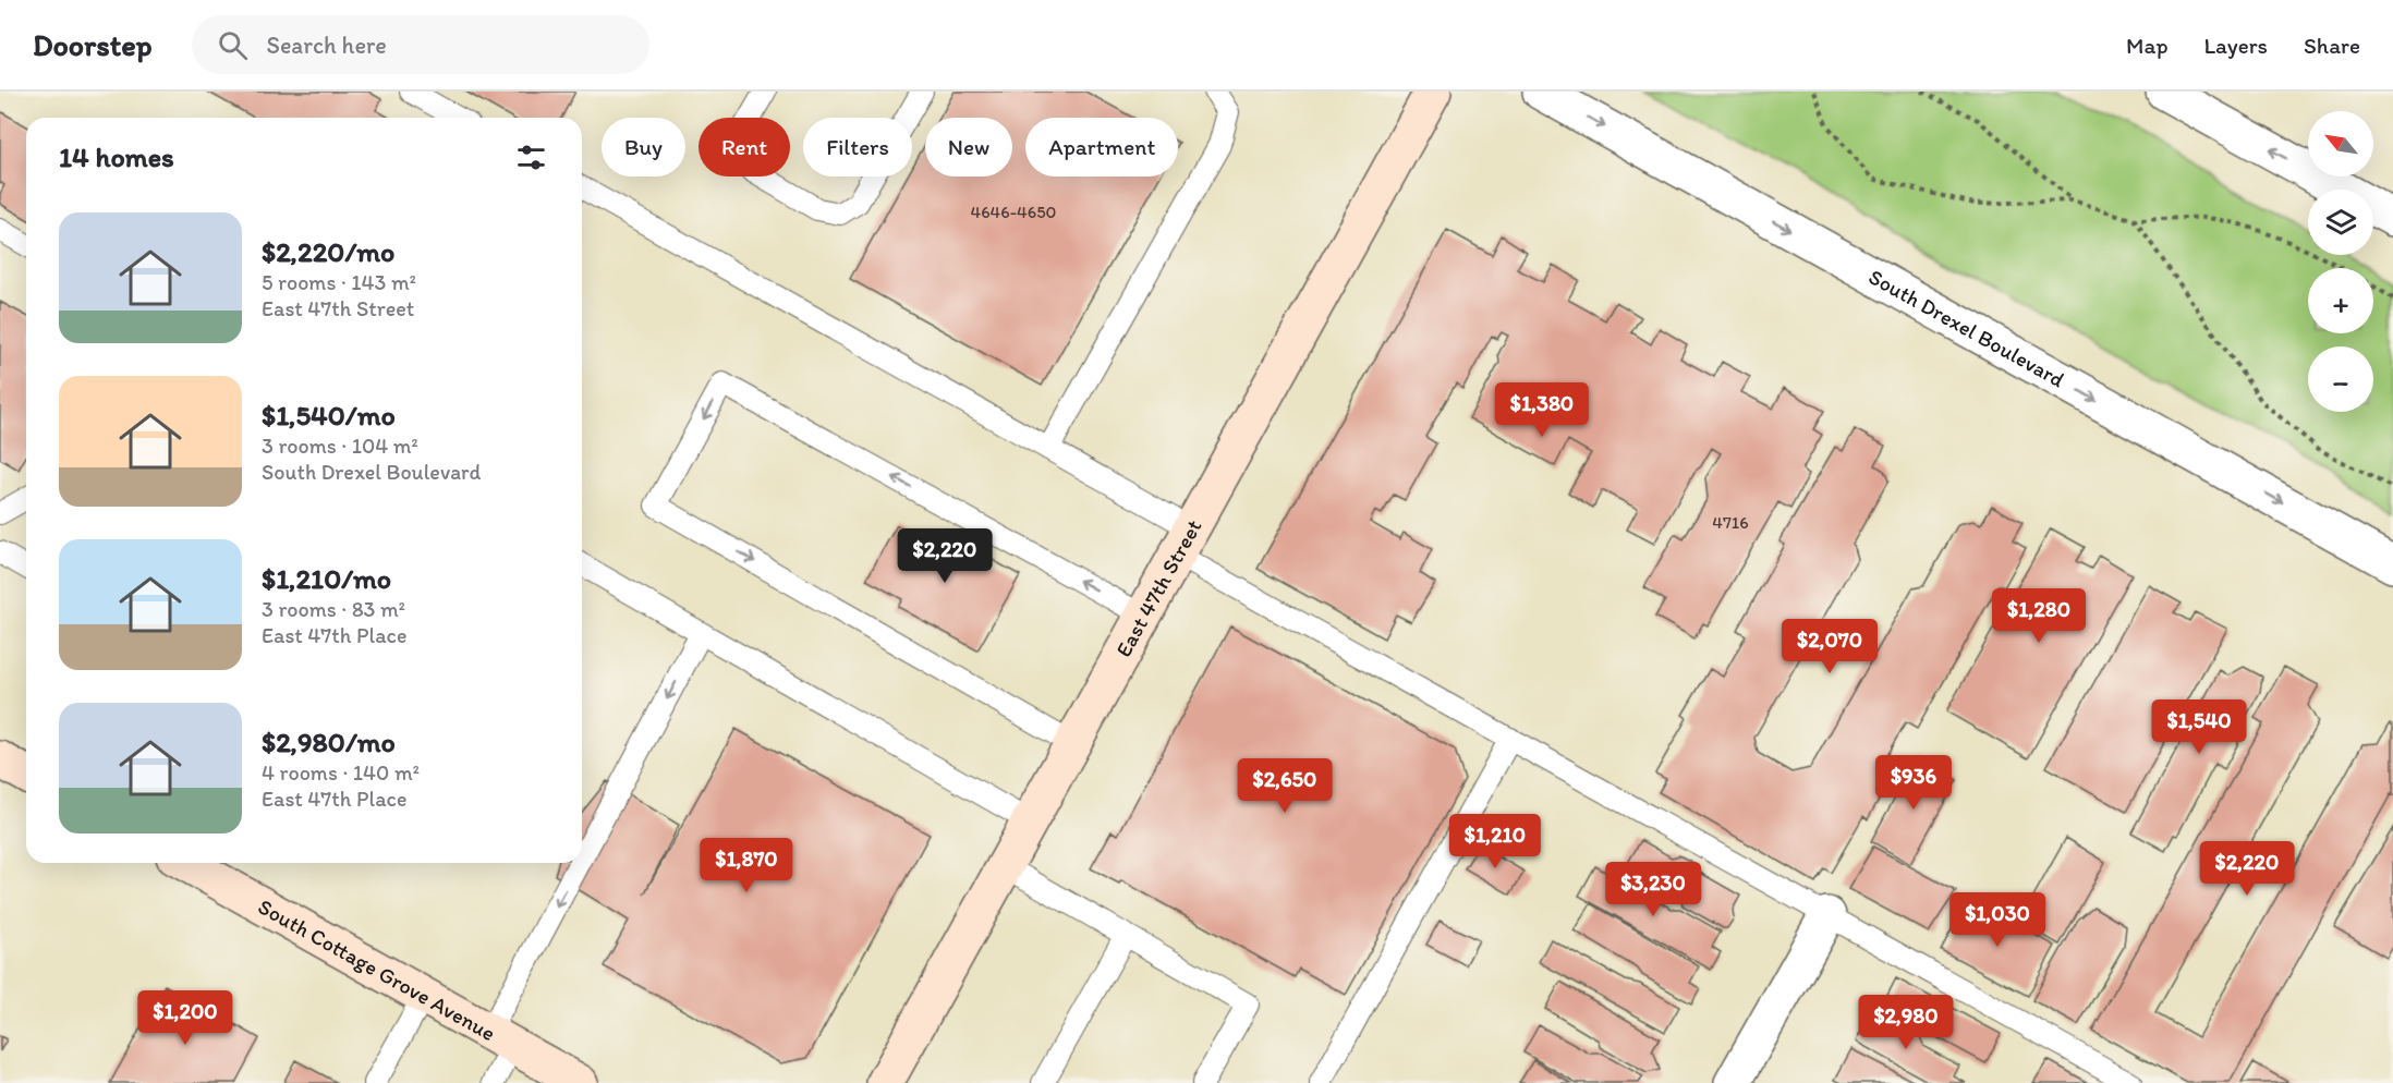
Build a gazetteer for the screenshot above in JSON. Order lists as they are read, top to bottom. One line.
{"streets":{"main road":["East 47th Street","South Cottage Grove Avenue"],"street":["South Drexel Boulevard"]},"one_way":["South Drexel Boulevard"],"house_numbers":["4646-4650","4716"],"north":"top left","page":{"header":"Doorstep","search":"Search here","nav":["Map","Layers","Share"],"map_buttons":["+","−"],"chip":["Buy","Rent","Filters","New","Apartment"],"heading":"14 homes","list":[{"name":"$2,220/mo","note":"5 rooms · 143 m² · East 47th Street"},{"name":"$1,540/mo","note":"3 rooms · 104 m² · South Drexel Boulevard"},{"name":"$1,210/mo","note":"3 rooms · 83 m² · East 47th Place"},{"name":"$2,980/mo","note":"4 rooms · 140 m² · East 47th Place"}],"price":["$1,380","$2,220","$1,280","$2,070","$1,540","$936","$2,650","$1,210","$1,870","$2,220","$3,230","$1,030","$1,200","$2,980"]}}
